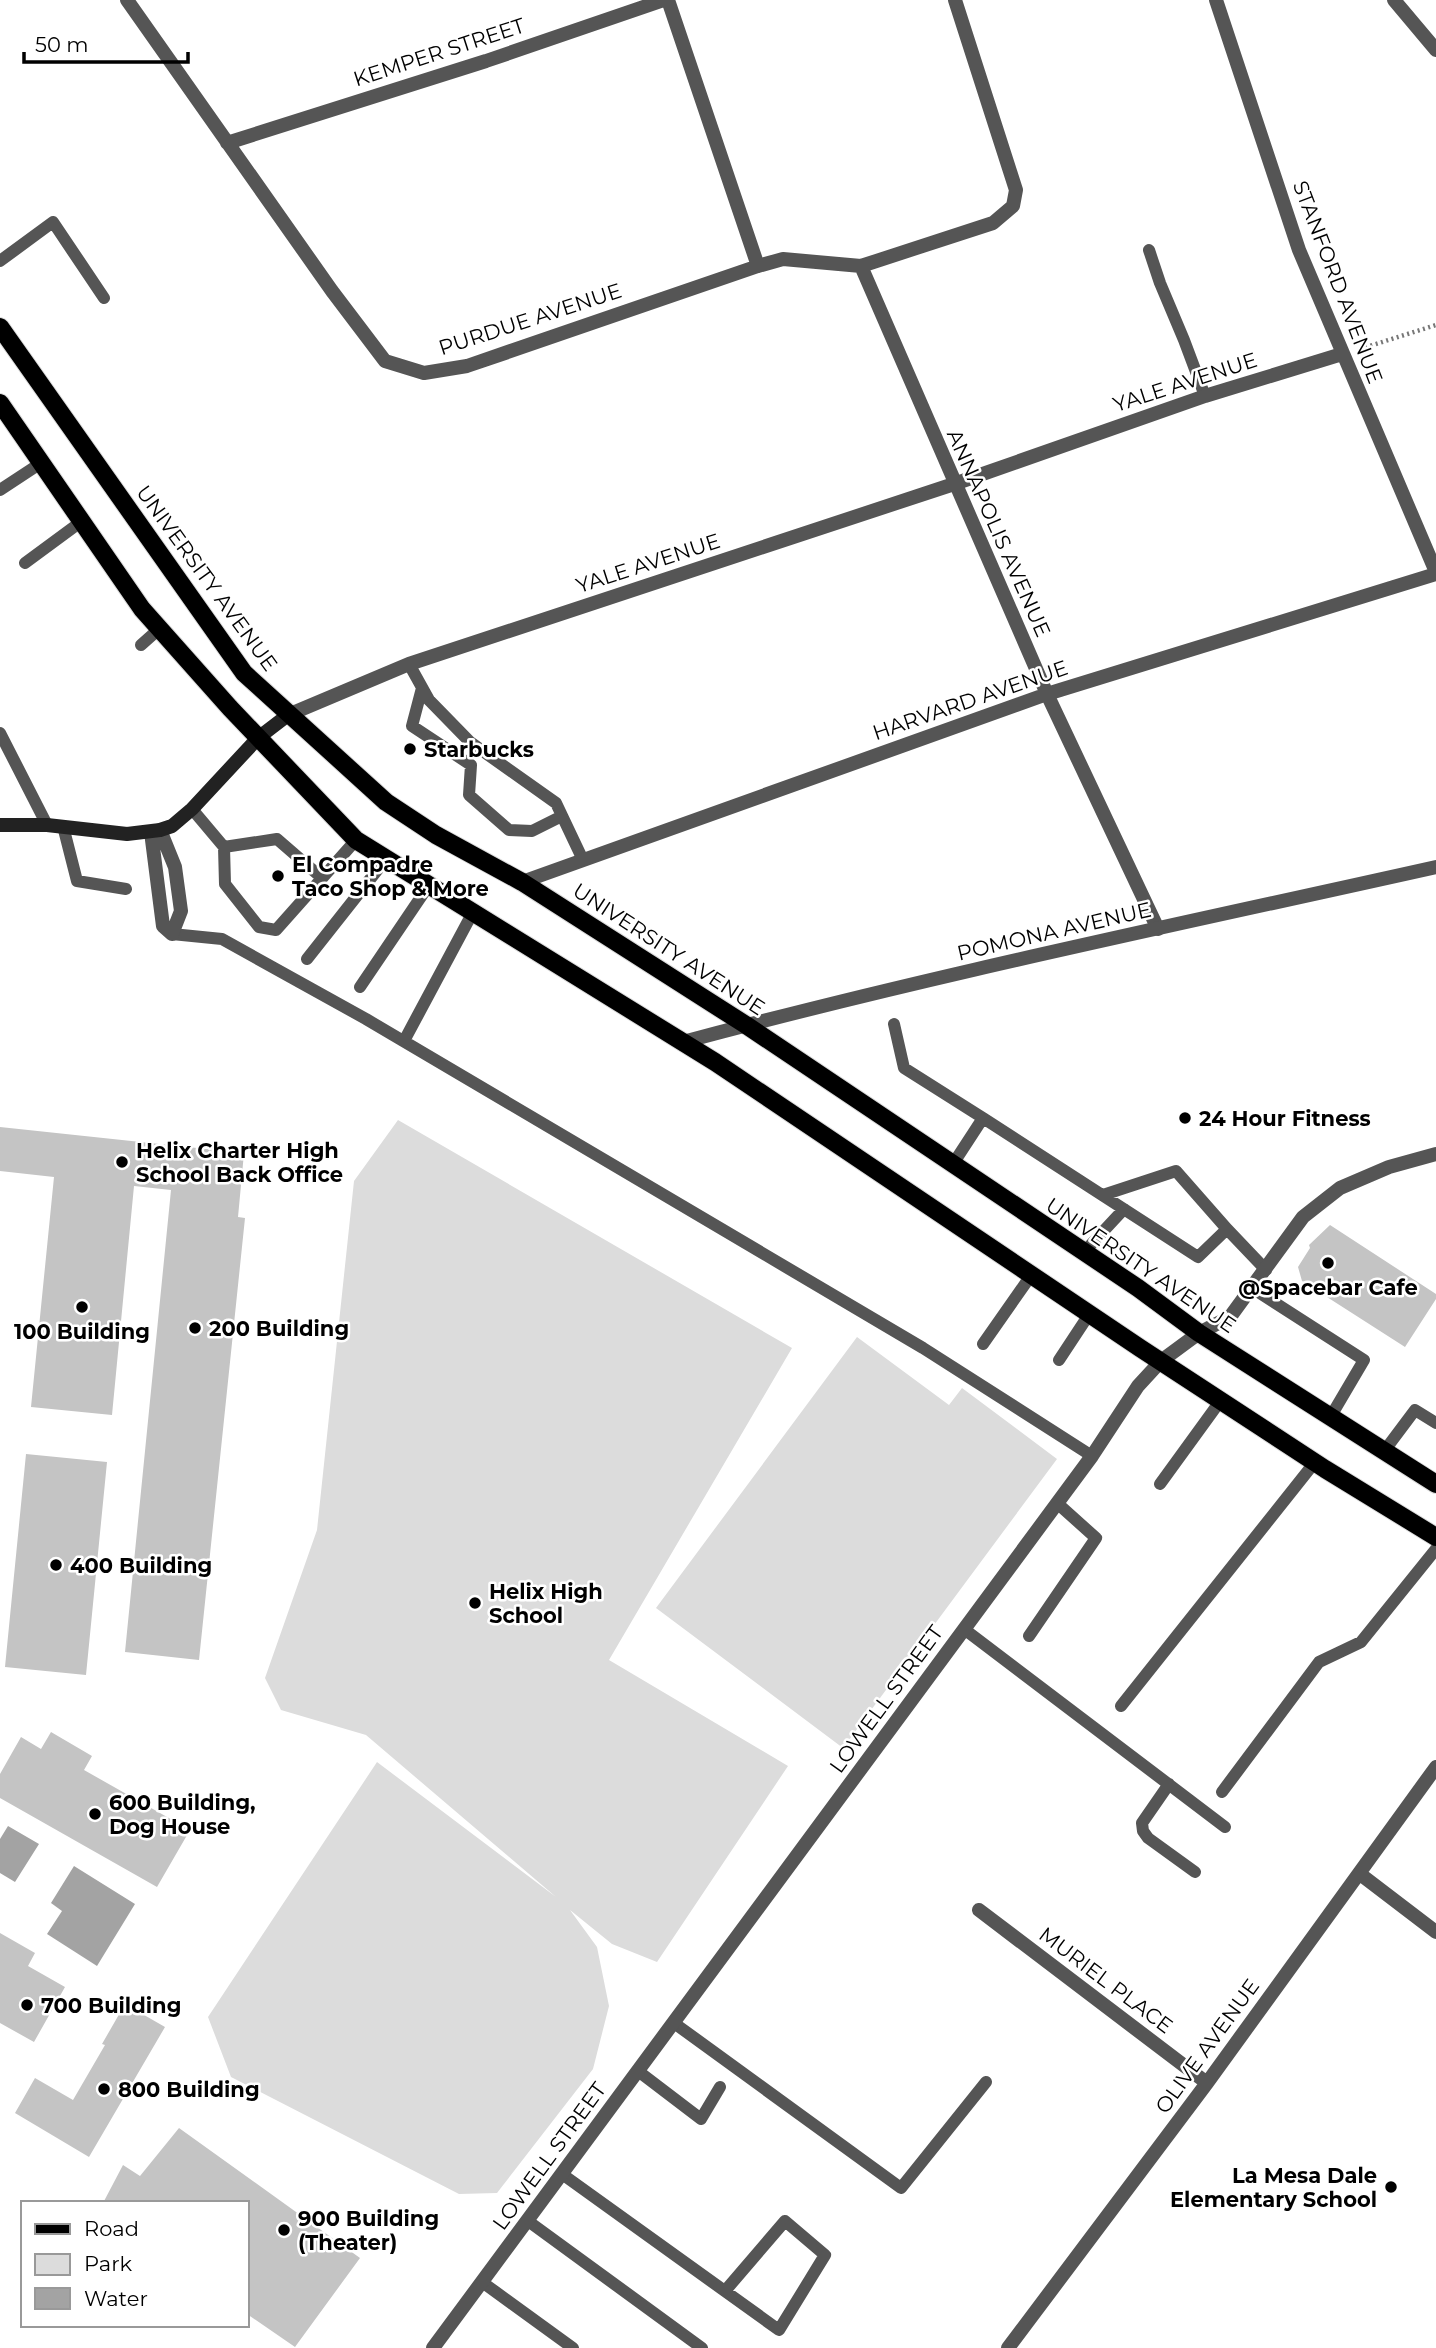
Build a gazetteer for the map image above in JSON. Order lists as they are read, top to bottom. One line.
{"streets":{"main road":["YALE AVENUE","UNIVERSITY AVENUE"],"street":["KEMPER STREET","STANFORD AVENUE","PURDUE AVENUE","ANNAPOLIS AVENUE","HARVARD AVENUE","POMONA AVENUE","LOWELL STREET","MURIEL PLACE","OLIVE AVENUE"]},"crossings":[["KEMPER STREET","PURDUE AVENUE"],["STANFORD AVENUE","YALE AVENUE"],["STANFORD AVENUE","HARVARD AVENUE"],["PURDUE AVENUE","ANNAPOLIS AVENUE"],["YALE AVENUE","ANNAPOLIS AVENUE"],["YALE AVENUE","UNIVERSITY AVENUE"],["ANNAPOLIS AVENUE","HARVARD AVENUE"],["ANNAPOLIS AVENUE","POMONA AVENUE"],["UNIVERSITY AVENUE","HARVARD AVENUE"],["UNIVERSITY AVENUE","POMONA AVENUE"],["UNIVERSITY AVENUE","LOWELL STREET"],["MURIEL PLACE","OLIVE AVENUE"]],"places":["Starbucks","El Compadre Taco Shop & More","24 Hour Fitness","Helix Charter High School Back Office","@Spacebar Cafe","100 Building","200 Building","400 Building","Helix High School","600 Building, Dog House","700 Building","800 Building","La Mesa Dale Elementary School","900 Building (Theater)"],"legend":["Road","Park","Water"],"scale_bar":"50 m"}
